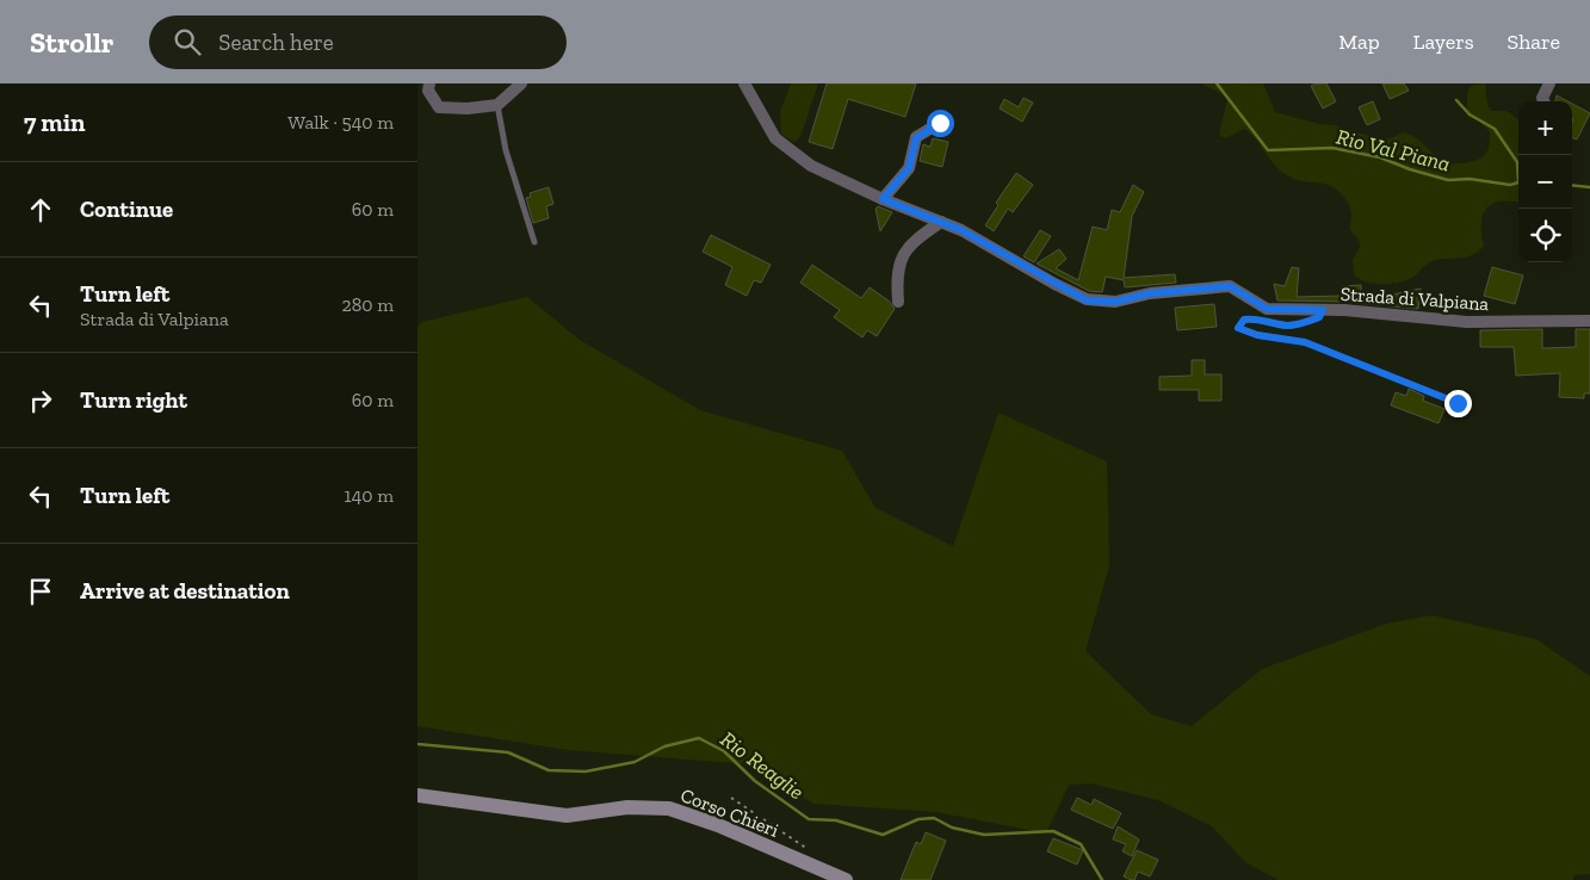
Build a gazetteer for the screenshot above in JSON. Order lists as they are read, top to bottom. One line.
{"streets":{"main road":["Corso Chieri"],"street":["Strada di Valpiana"]},"water":["Rio Val Piana","Rio Reaglie"],"page":{"header":"Strollr","search":"Search here","nav":["Map","Layers","Share"],"heading":["7 min","Walk · 540 m"],"map_buttons":["+","−"],"list":[["Continue","60 m"],["Turn left","Strada di Valpiana","280 m"],["Turn right","60 m"],["Turn left","140 m"],"Arrive at destination"]}}
